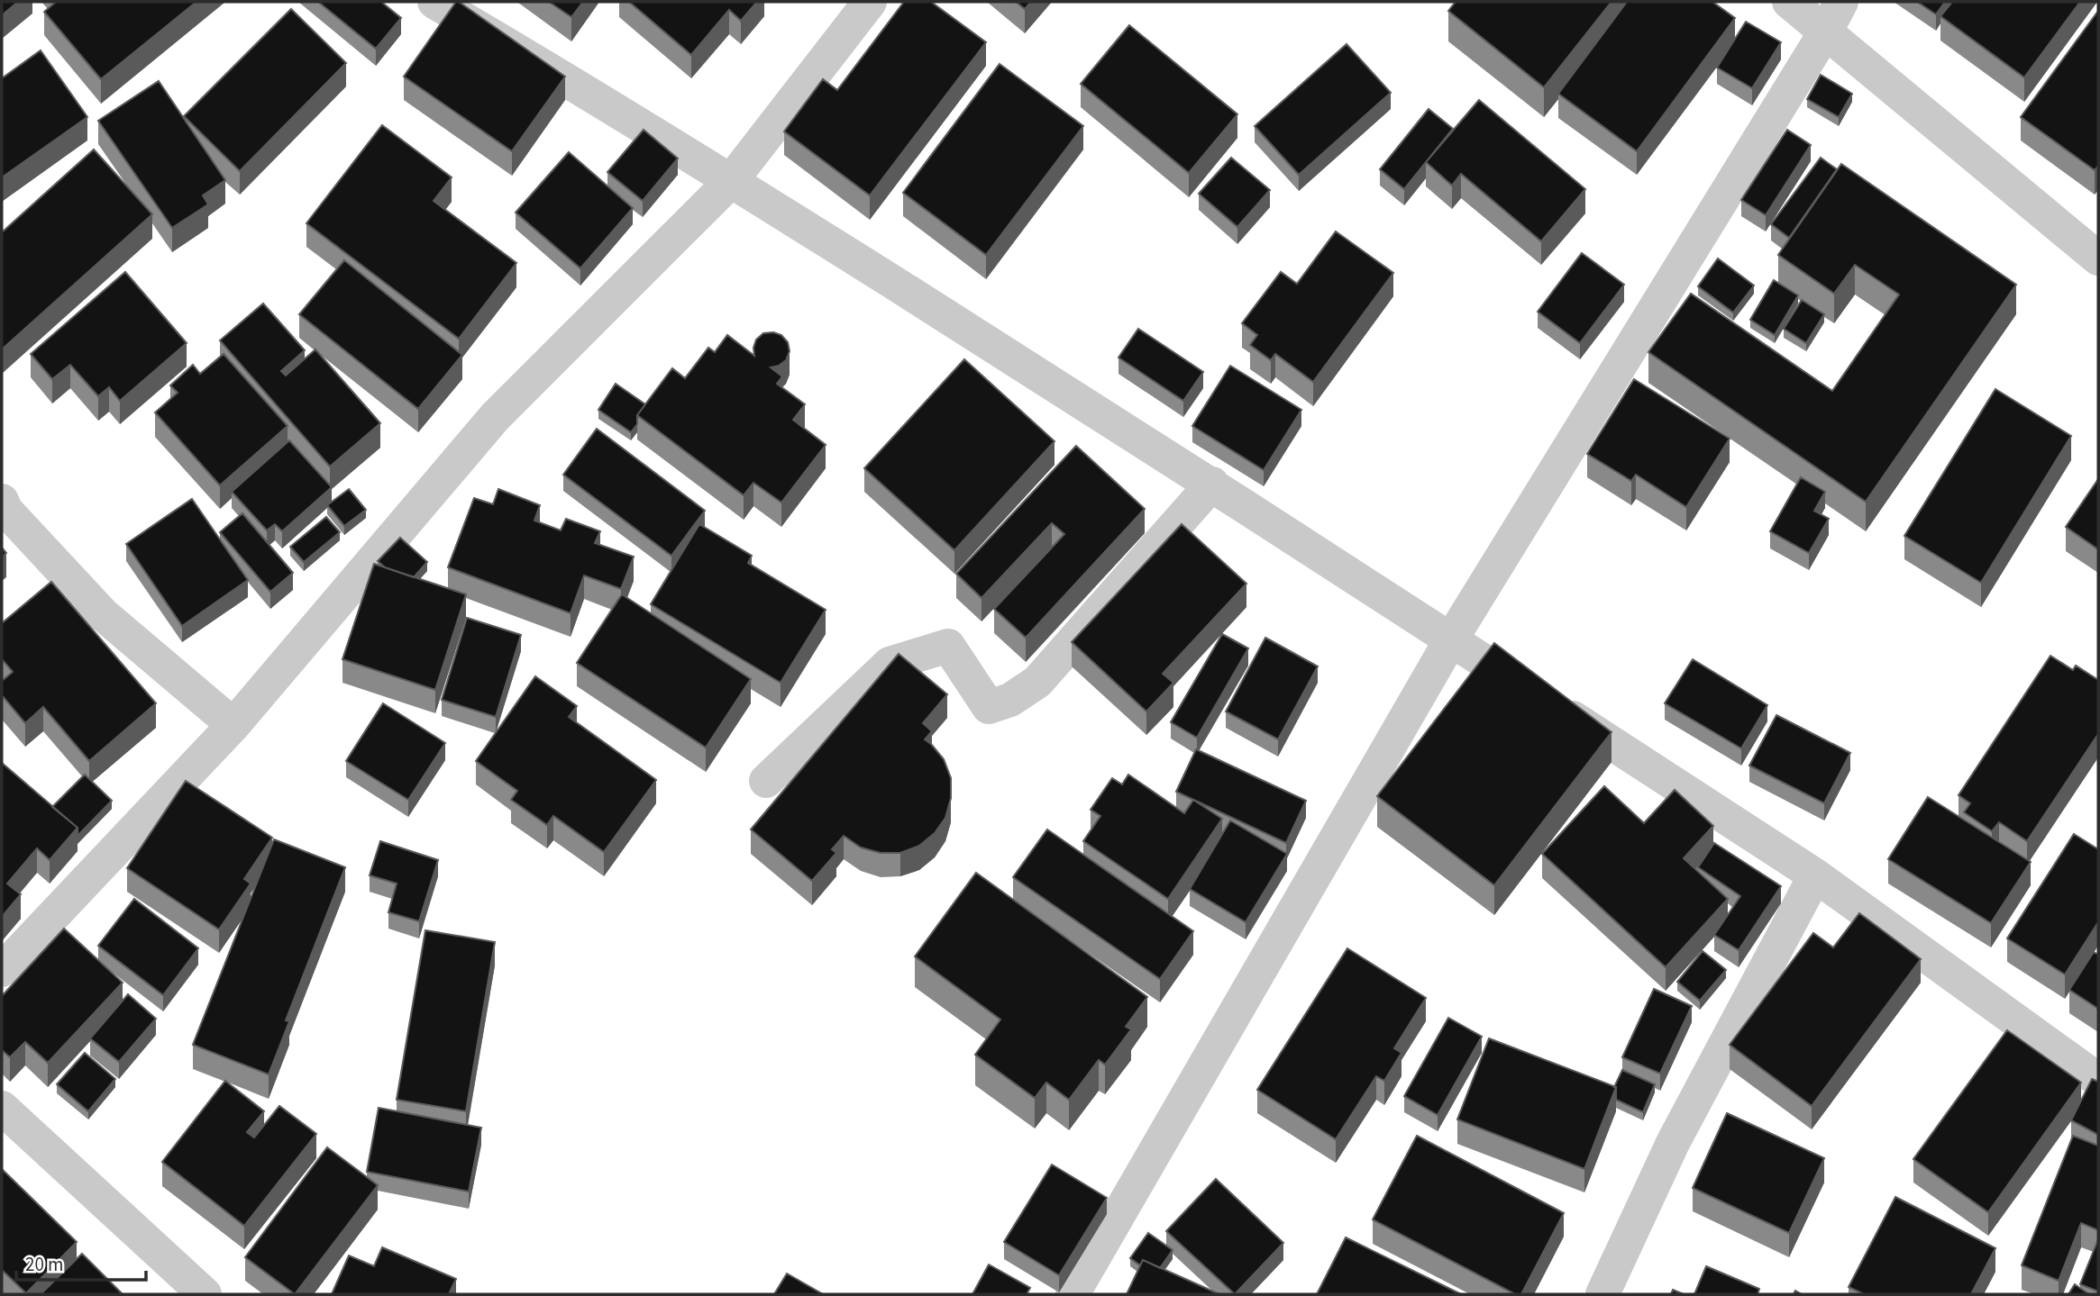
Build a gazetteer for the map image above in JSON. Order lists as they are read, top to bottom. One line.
{"scale_bar":"20 m"}
